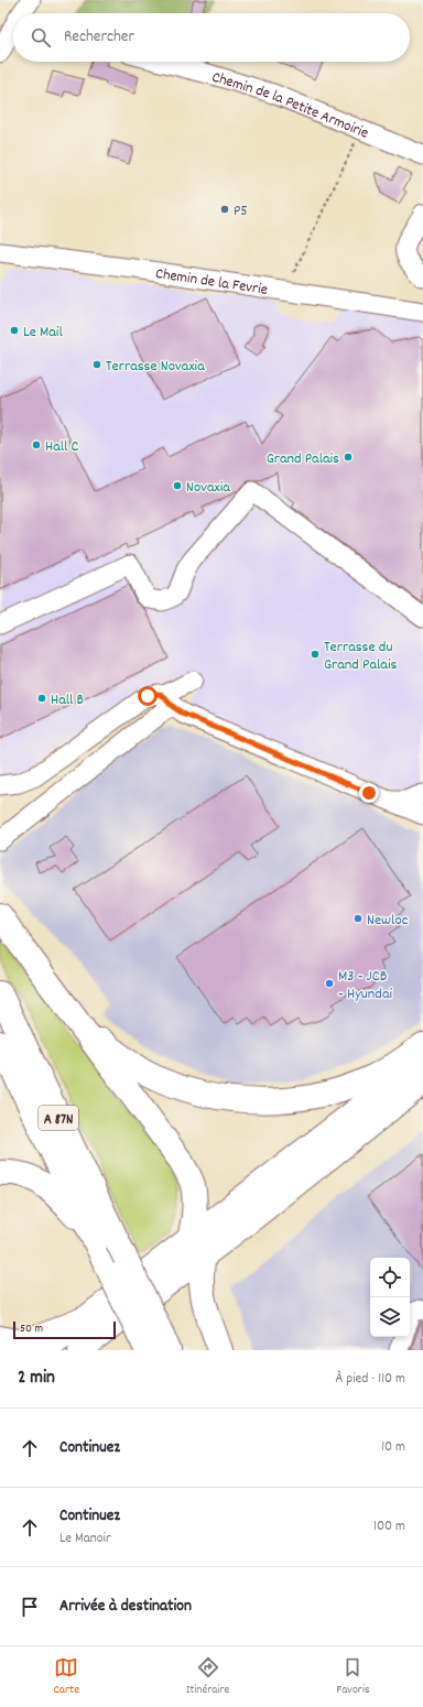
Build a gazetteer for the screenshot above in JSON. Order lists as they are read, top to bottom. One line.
{"streets":{"main road":["A 87N"],"street":["Chemin de la Petite Armoirie","Chemin de la Fevrie"]},"places":["P5","Le Mail","Terrasse Novaxia","Hall C","Grand Palais","Novaxia","Terrasse du Grand Palais","Hall B","Newloc","M3 - JCB - Hyundai"],"scale_bar":"50 m","page":{"search":"Rechercher","scale":"50 m","heading":["2 min","À pied · 110 m"],"list":[["Continuez","10 m"],["Continuez","Le Manoir","100 m"],"Arrivée à destination"],"nav":["Carte","Itinéraire","Favoris"]}}
